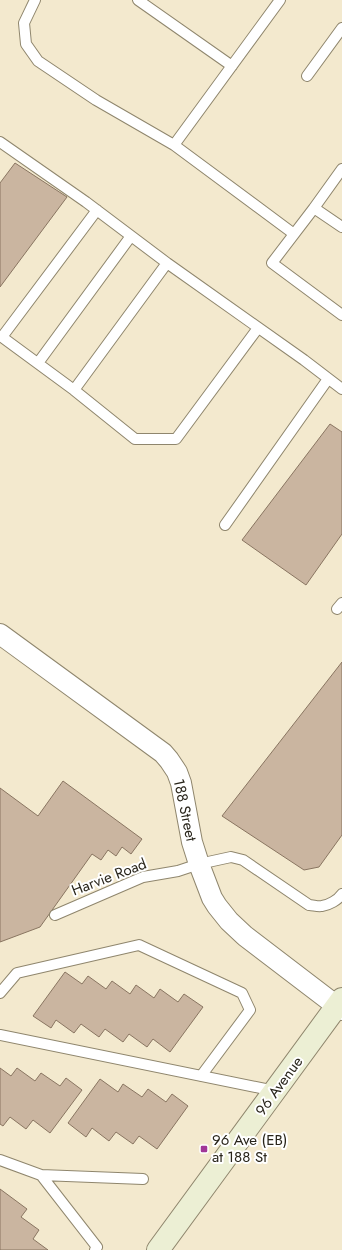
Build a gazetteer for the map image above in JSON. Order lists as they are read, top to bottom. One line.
{"streets":{"main road":["96 Avenue"],"street":["188 Street"],"lane":["Harvie Road"]},"crossings":[["188 Street","Harvie Road"],["188 Street","96 Avenue"]],"places":{"transit":["96 Ave (EB) at 188 St"]}}
